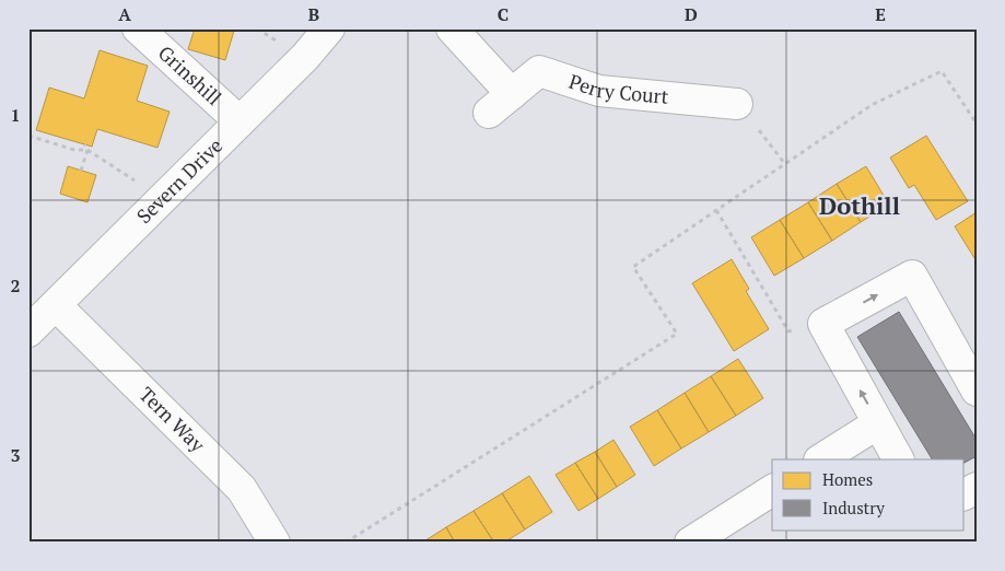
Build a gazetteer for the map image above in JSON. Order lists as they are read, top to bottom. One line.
{"streets":{"street":["Grinshill","Perry Court","Severn Drive","Tern Way"]},"crossings":[["Grinshill","Severn Drive"],["Severn Drive","Tern Way"]],"districts":["Dothill"],"legend":["Homes","Industry"],"grid":{"columns":["A","B","C","D","E"],"rows":["1","2","3"]}}
